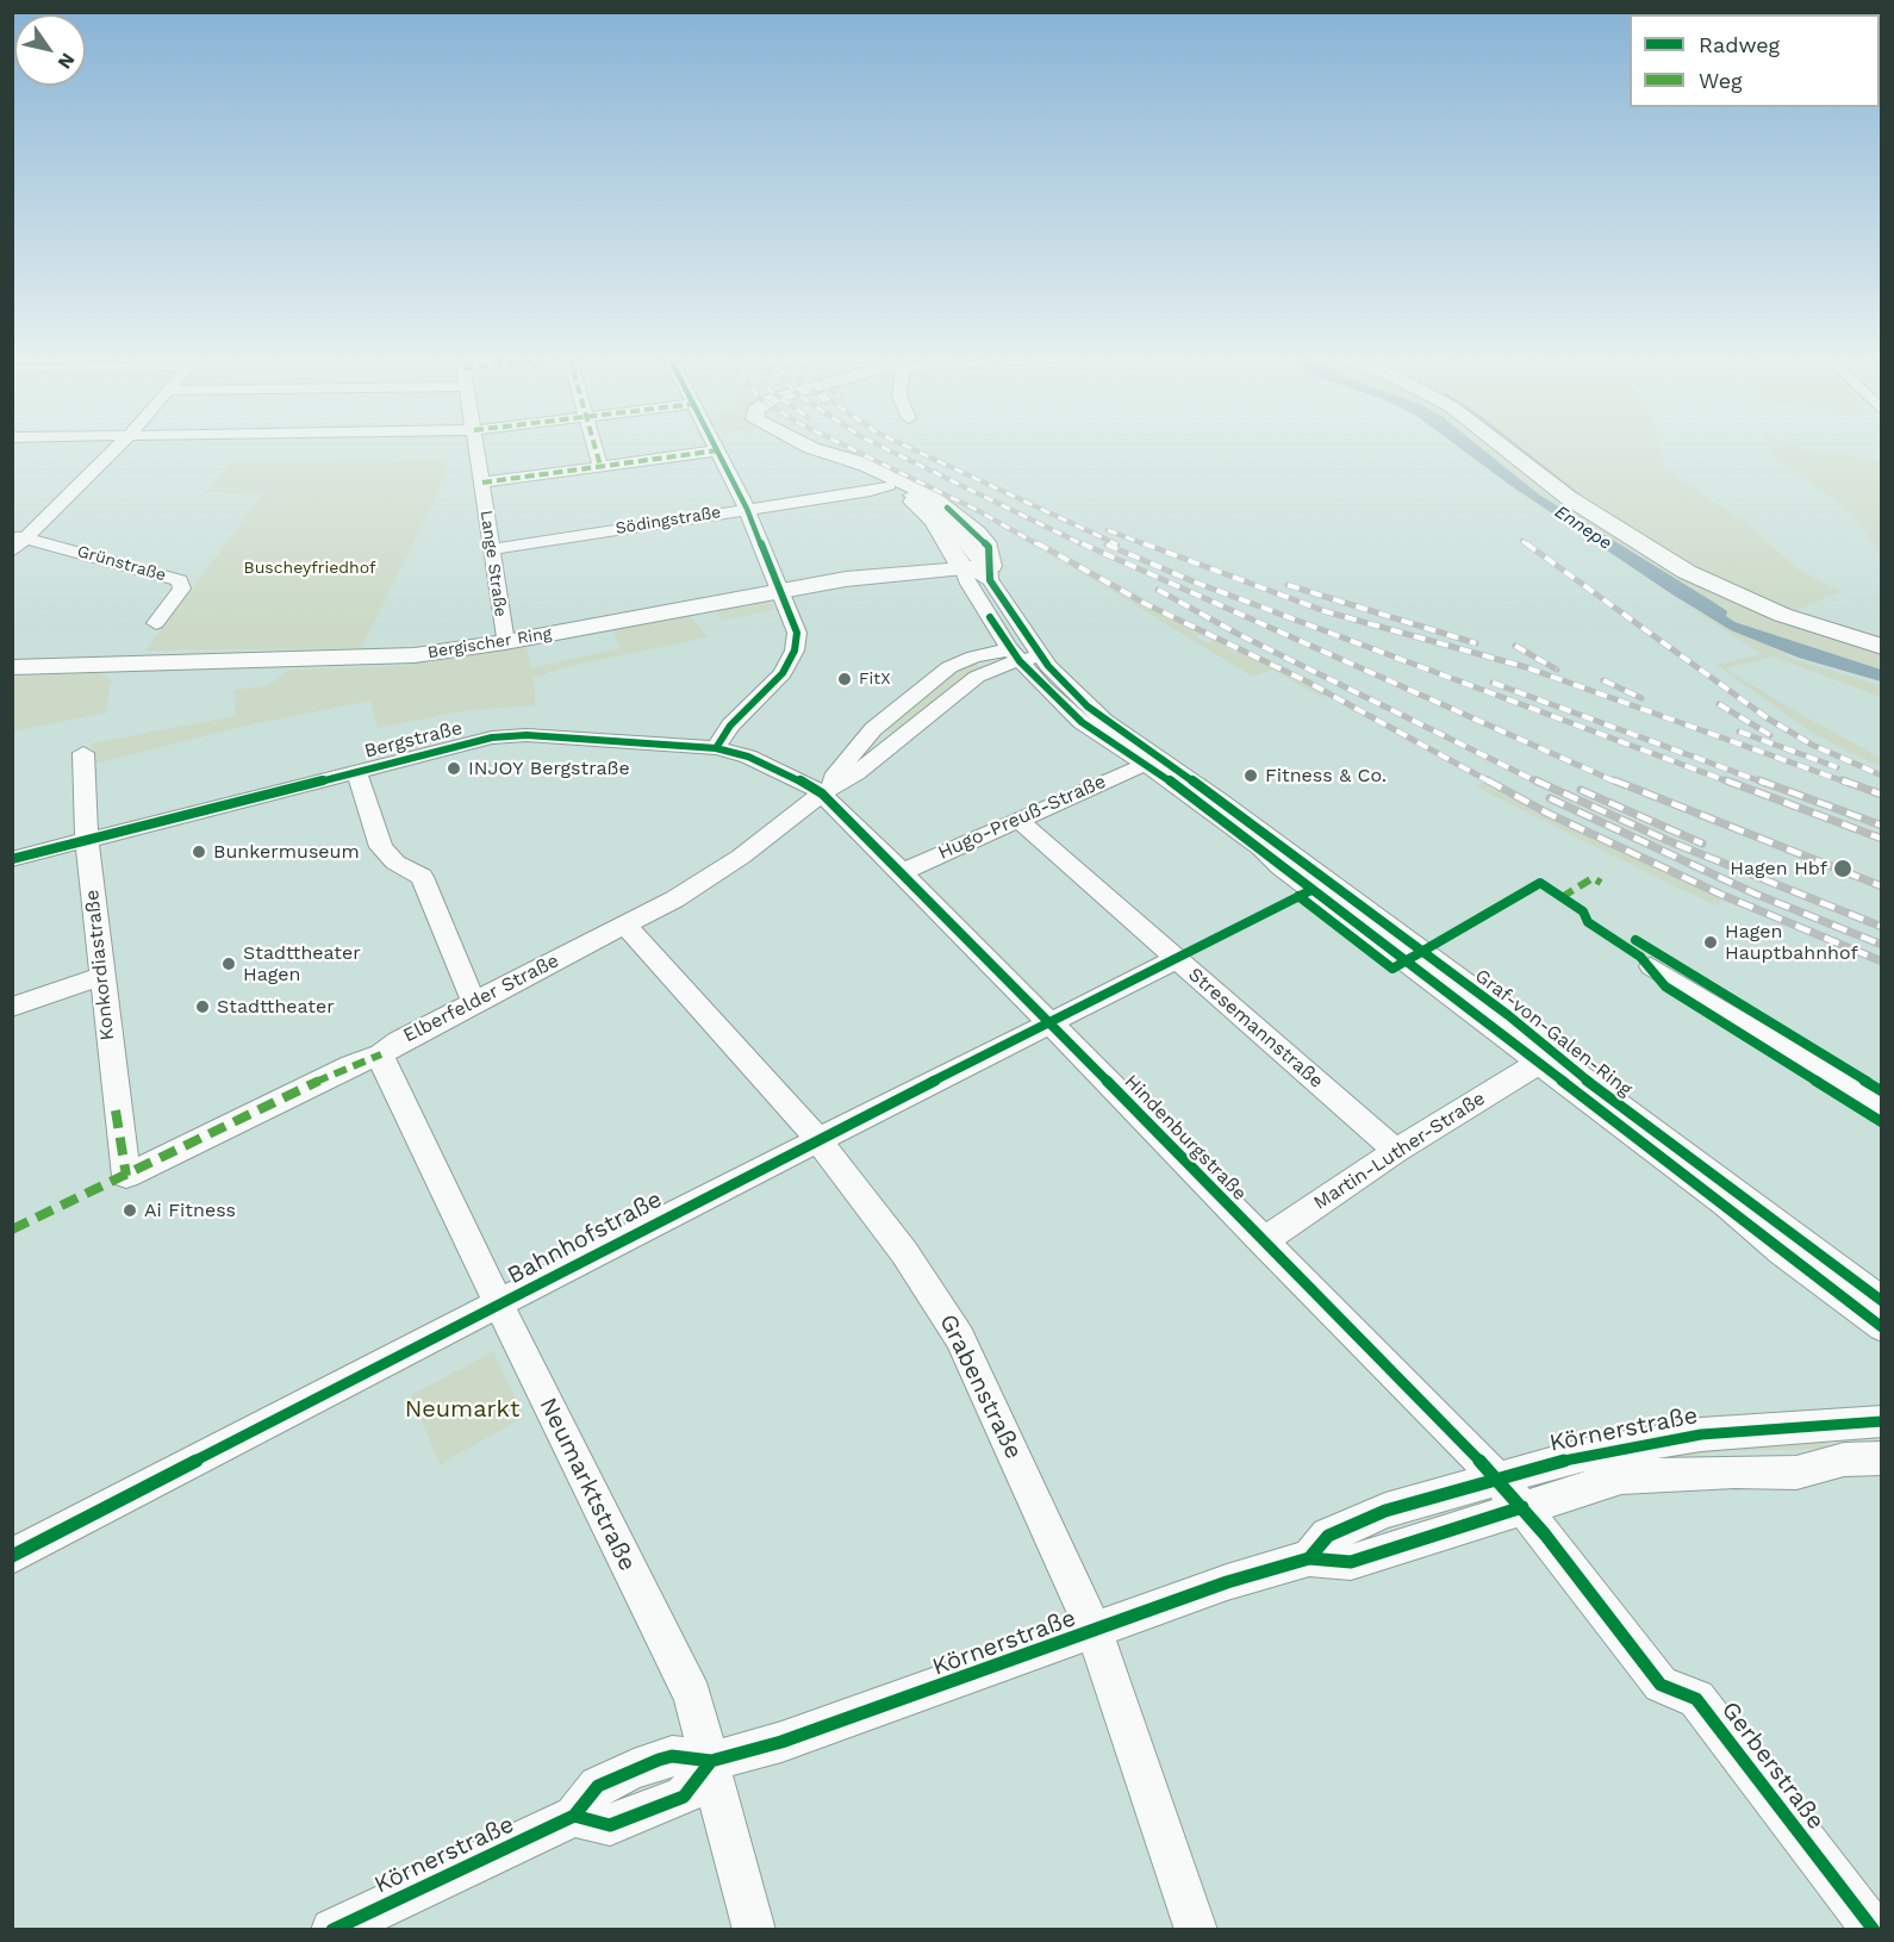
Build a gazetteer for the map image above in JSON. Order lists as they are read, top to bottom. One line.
{"streets":{"main road":["Bergischer Ring"],"street":["Södingstraße","Grünstraße","Lange Straße","Bergstraße","Hugo-Preuß-Straße","Konkordiastraße","Elberfelder Straße","Stresemannstraße","Graf-von-Galen-Ring","Hindenburgstraße","Martin-Luther-Straße","Bahnhofstraße","Grabenstraße","Körnerstraße","Neumarktstraße","Gerberstraße"]},"crossings":[["Södingstraße","Lange Straße"],["Lange Straße","Bergischer Ring"],["Bergstraße","Konkordiastraße"],["Bergstraße","Elberfelder Straße"],["Bergstraße","Hindenburgstraße"],["Hugo-Preuß-Straße","Stresemannstraße"],["Hugo-Preuß-Straße","Graf-von-Galen-Ring"],["Hugo-Preuß-Straße","Hindenburgstraße"],["Konkordiastraße","Elberfelder Straße"],["Elberfelder Straße","Graf-von-Galen-Ring"],["Elberfelder Straße","Hindenburgstraße"],["Elberfelder Straße","Grabenstraße"],["Elberfelder Straße","Neumarktstraße"],["Stresemannstraße","Martin-Luther-Straße"],["Stresemannstraße","Bahnhofstraße"],["Graf-von-Galen-Ring","Martin-Luther-Straße"],["Hindenburgstraße","Martin-Luther-Straße"],["Hindenburgstraße","Bahnhofstraße"],["Hindenburgstraße","Körnerstraße"],["Hindenburgstraße","Gerberstraße"],["Bahnhofstraße","Grabenstraße"],["Bahnhofstraße","Neumarktstraße"],["Grabenstraße","Körnerstraße"],["Körnerstraße","Neumarktstraße"],["Körnerstraße","Gerberstraße"]],"water":["Ennepe"],"parks":["Buscheyfriedhof","Neumarkt"],"places":["FitX","INJOY Bergstraße","Fitness & Co.","Bunkermuseum","Hagen Hbf","Hagen Hauptbahnhof","Stadttheater Hagen","Stadttheater","Ai Fitness"],"legend":["Radweg","Weg"],"north":"bottom right"}
